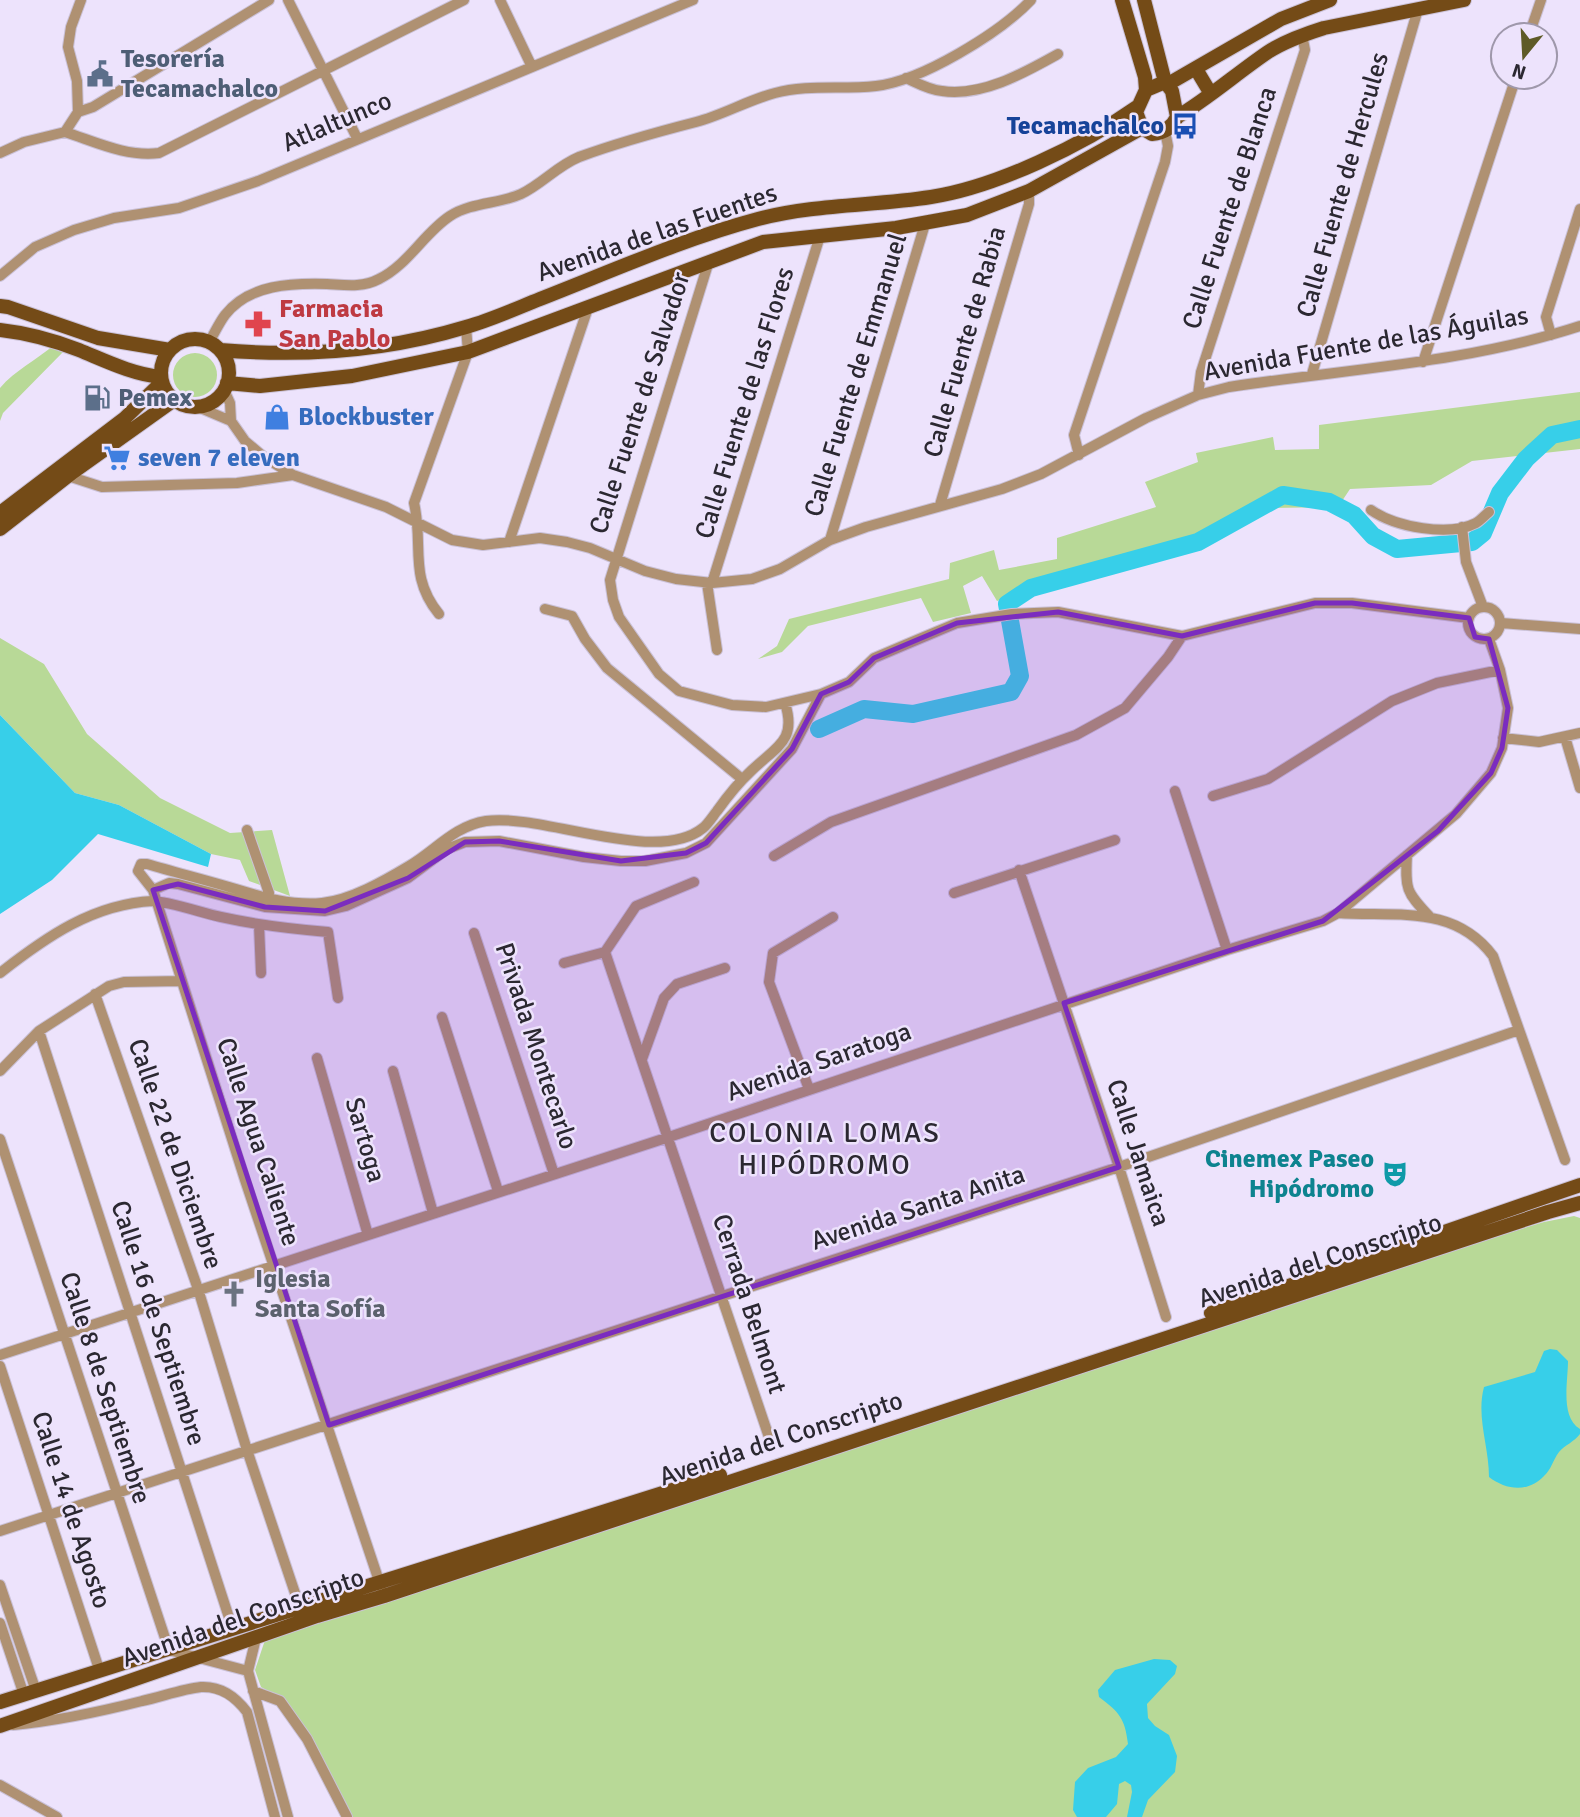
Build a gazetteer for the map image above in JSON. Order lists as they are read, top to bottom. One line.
{"streets":{"main road":["Avenida de las Fuentes","Avenida del Conscripto"],"street":["Atlaltunco","Calle Fuente de Hercules","Calle Fuente de Blanca","Calle Fuente de Rabia","Avenida Fuente de las Águilas","Calle Fuente de Emmanuel","Calle Fuente de Salvador","Calle Fuente de las Flores","Privada Montecarlo","Avenida Saratoga","Sartoga","Calle Agua Caliente","Calle Jamaica","Calle 22 de Diciembre","Avenida Santa Anita","Cerrada Belmont","Calle 16 de Septiembre","Calle 8 de Septiembre","Calle 14 de Agosto"]},"crossings":[["Calle Fuente de Hercules","Avenida Fuente de las Águilas"],["Calle Fuente de Blanca","Avenida Fuente de las Águilas"],["Avenida de las Fuentes","Calle Fuente de Rabia"],["Avenida de las Fuentes","Avenida Fuente de las Águilas"],["Avenida de las Fuentes","Calle Fuente de Emmanuel"],["Avenida de las Fuentes","Calle Fuente de Salvador"],["Avenida de las Fuentes","Calle Fuente de las Flores"],["Calle Fuente de Rabia","Avenida Fuente de las Águilas"],["Avenida Fuente de las Águilas","Calle Fuente de Emmanuel"],["Avenida Fuente de las Águilas","Calle Fuente de Salvador"],["Avenida Fuente de las Águilas","Calle Fuente de las Flores"],["Privada Montecarlo","Avenida Saratoga"],["Avenida Saratoga","Sartoga"],["Avenida Saratoga","Calle Agua Caliente"],["Avenida Saratoga","Calle Jamaica"],["Avenida Saratoga","Calle 22 de Diciembre"],["Avenida Saratoga","Cerrada Belmont"],["Avenida Saratoga","Calle 16 de Septiembre"],["Avenida Saratoga","Calle 8 de Septiembre"],["Calle Agua Caliente","Avenida Santa Anita"],["Calle Agua Caliente","Avenida del Conscripto"],["Calle Jamaica","Avenida Santa Anita"],["Calle 22 de Diciembre","Avenida Santa Anita"],["Calle 22 de Diciembre","Avenida del Conscripto"],["Avenida Santa Anita","Cerrada Belmont"],["Avenida Santa Anita","Calle 16 de Septiembre"],["Avenida Santa Anita","Calle 8 de Septiembre"],["Avenida Santa Anita","Calle 14 de Agosto"],["Avenida del Conscripto","Calle 16 de Septiembre"],["Avenida del Conscripto","Calle 8 de Septiembre"],["Avenida del Conscripto","Calle 14 de Agosto"]],"districts":["COLONIA LOMAS HIPÓDROMO"],"places":{"public building":["Tesorería Tecamachalco"],"bus stop":["Tecamachalco"],"pharmacy":["Farmacia San Pablo"],"fuel station":["Pemex"],"shop":["Blockbuster"],"supermarket":["seven 7 eleven"],"theatre":["Cinemex Paseo Hipódromo"],"church":["Iglesia Santa Sofía"]},"north":"bottom"}
